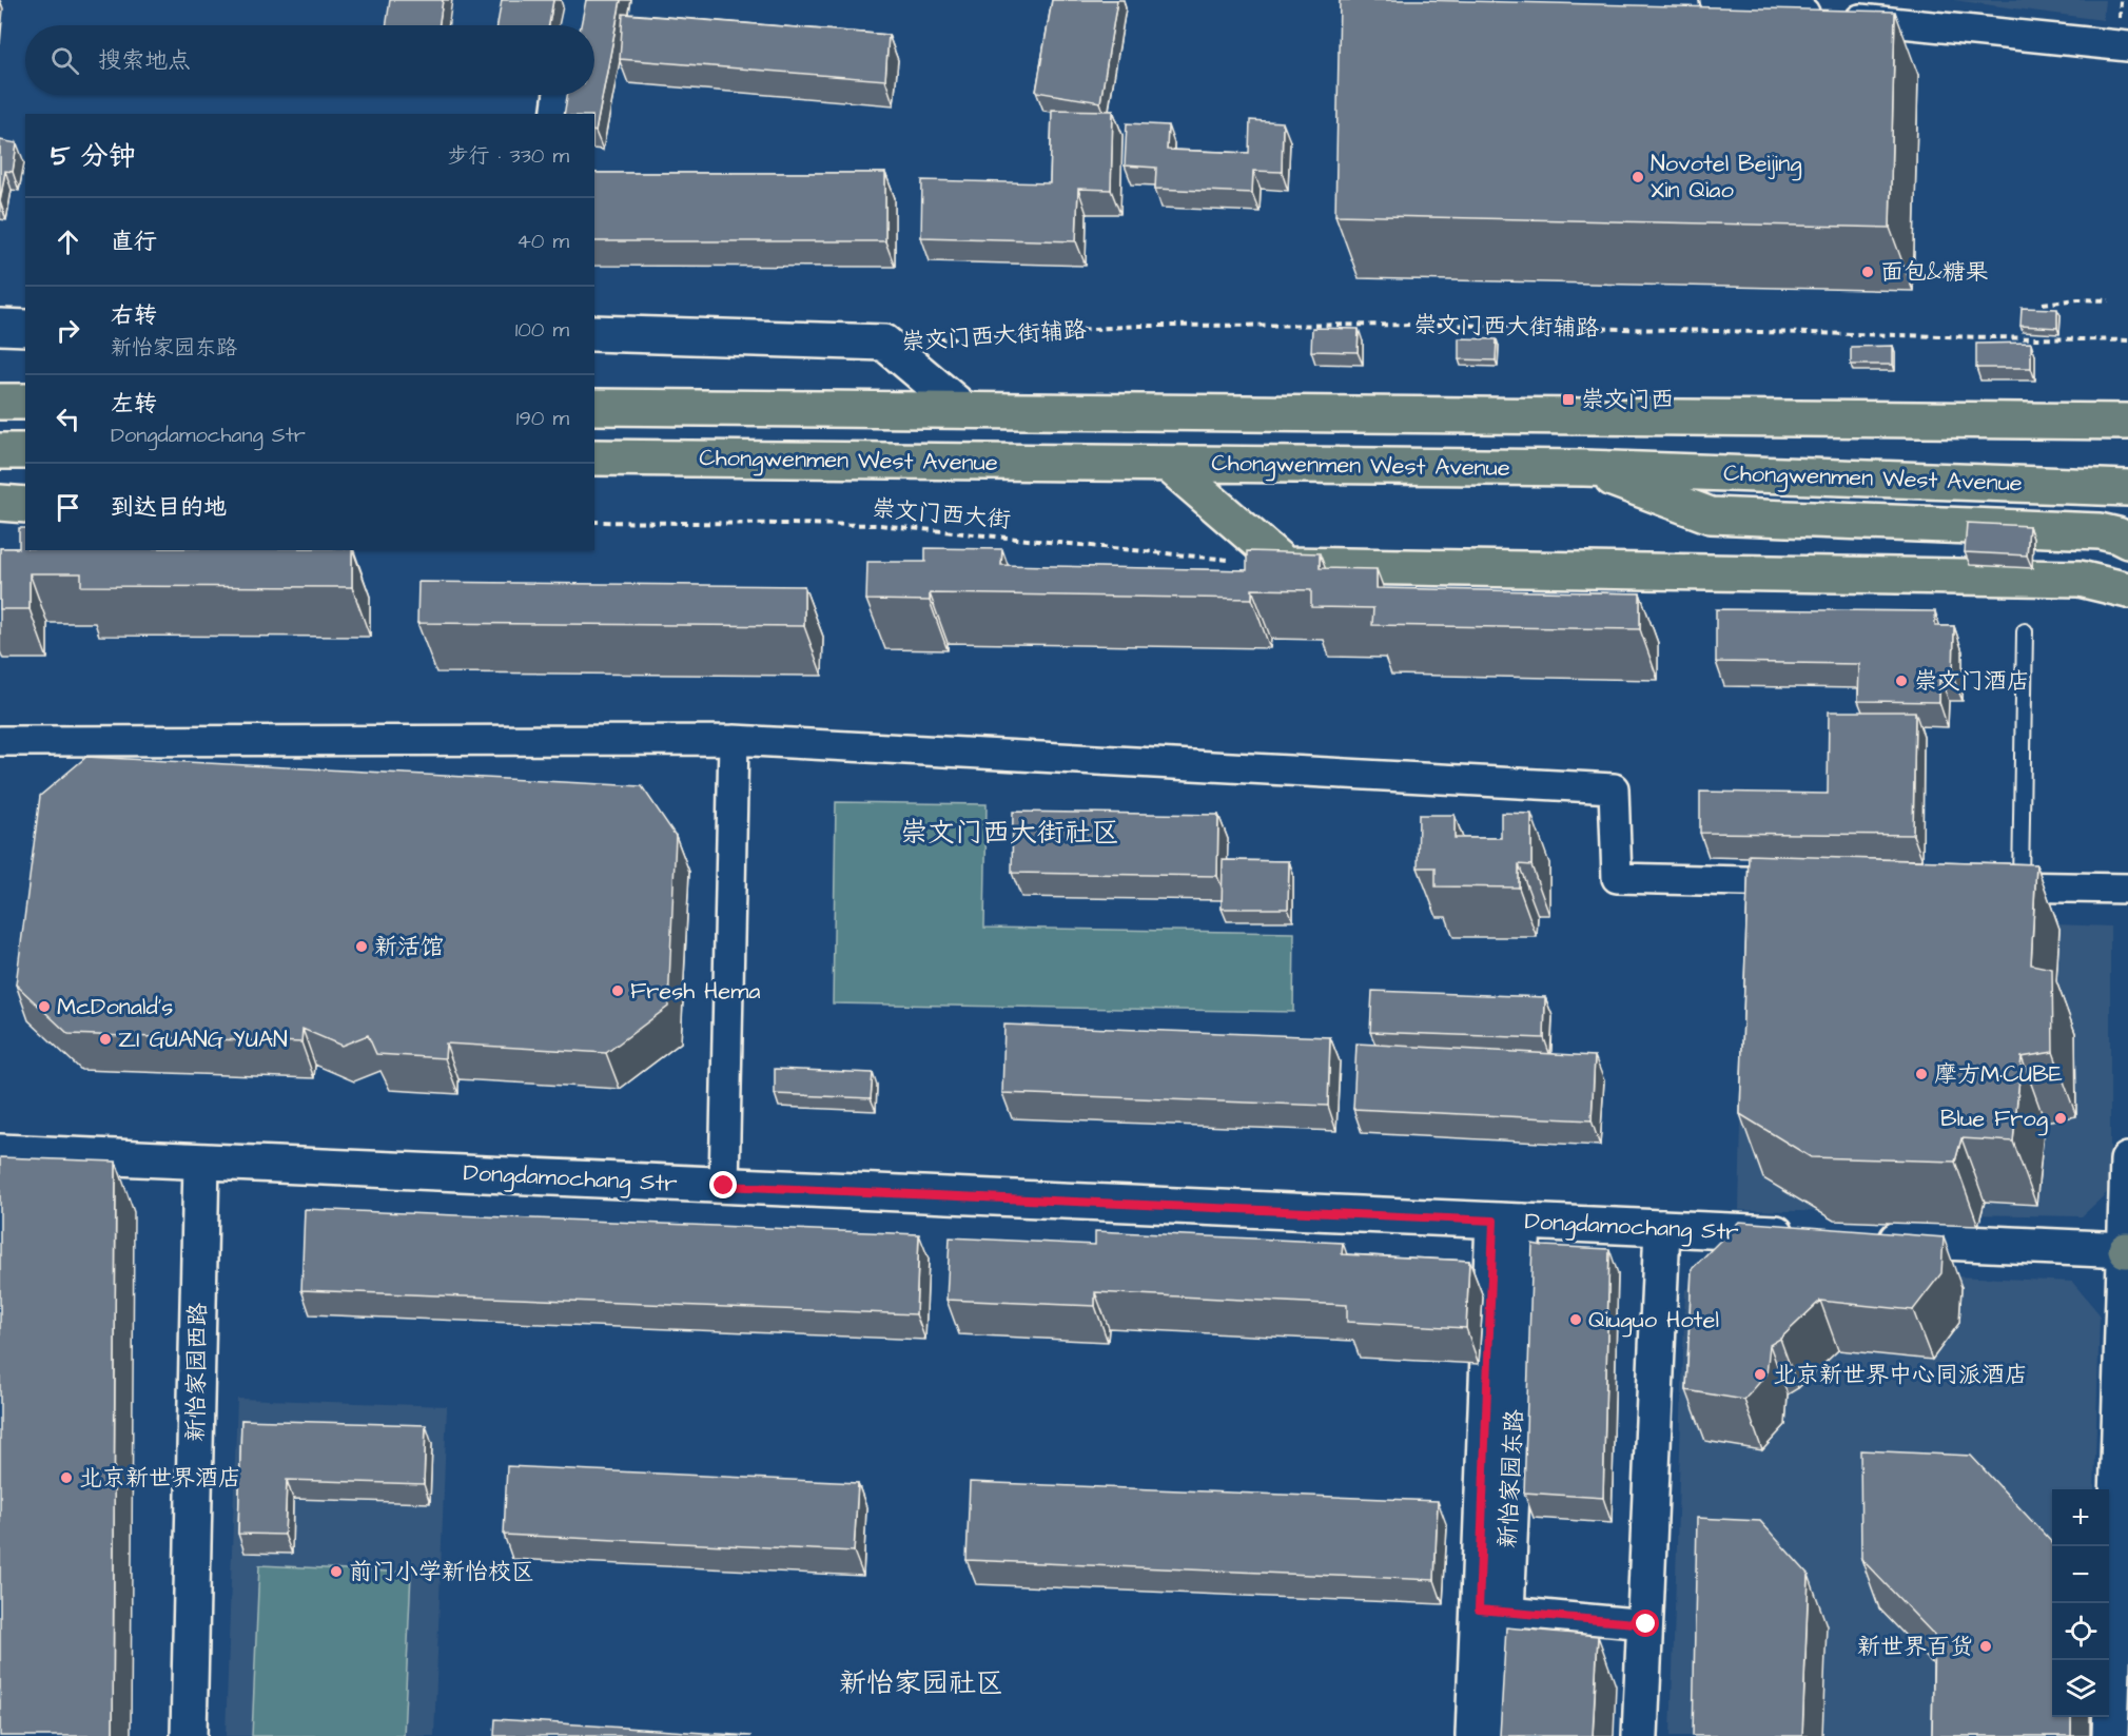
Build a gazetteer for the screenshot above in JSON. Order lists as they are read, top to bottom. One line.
{"streets":{"main road":["Chongwenmen West Avenue"],"street":["崇文门西大街辅路","Dongdamochang Str","新怡家园西路","新怡家园东路"],"path":["崇文门西大街"]},"crossings":[["Dongdamochang Str","新怡家园西路"],["Dongdamochang Str","新怡家园东路"]],"districts":["崇文门西大街社区","新怡家园社区"],"places":{"other":["Novotel Beijing Xin Qiao","面包&糖果","崇文门酒店","新活馆","Fresh Hema","McDonald's","ZI GUANG YUAN","摩方M·CUBE","Blue Frog","Qiuguo Hotel","北京新世界中心同派酒店","北京新世界酒店","前门小学新怡校区","新世界百货"],"transit":["崇文门西"]},"page":{"search":"搜索地点","heading":["5 分钟","步行 · 330 m"],"list":[["直行","40 m"],["右转","新怡家园东路","100 m"],["左转","Dongdamochang Str","190 m"],"到达目的地"],"map_buttons":["+","−"]}}
